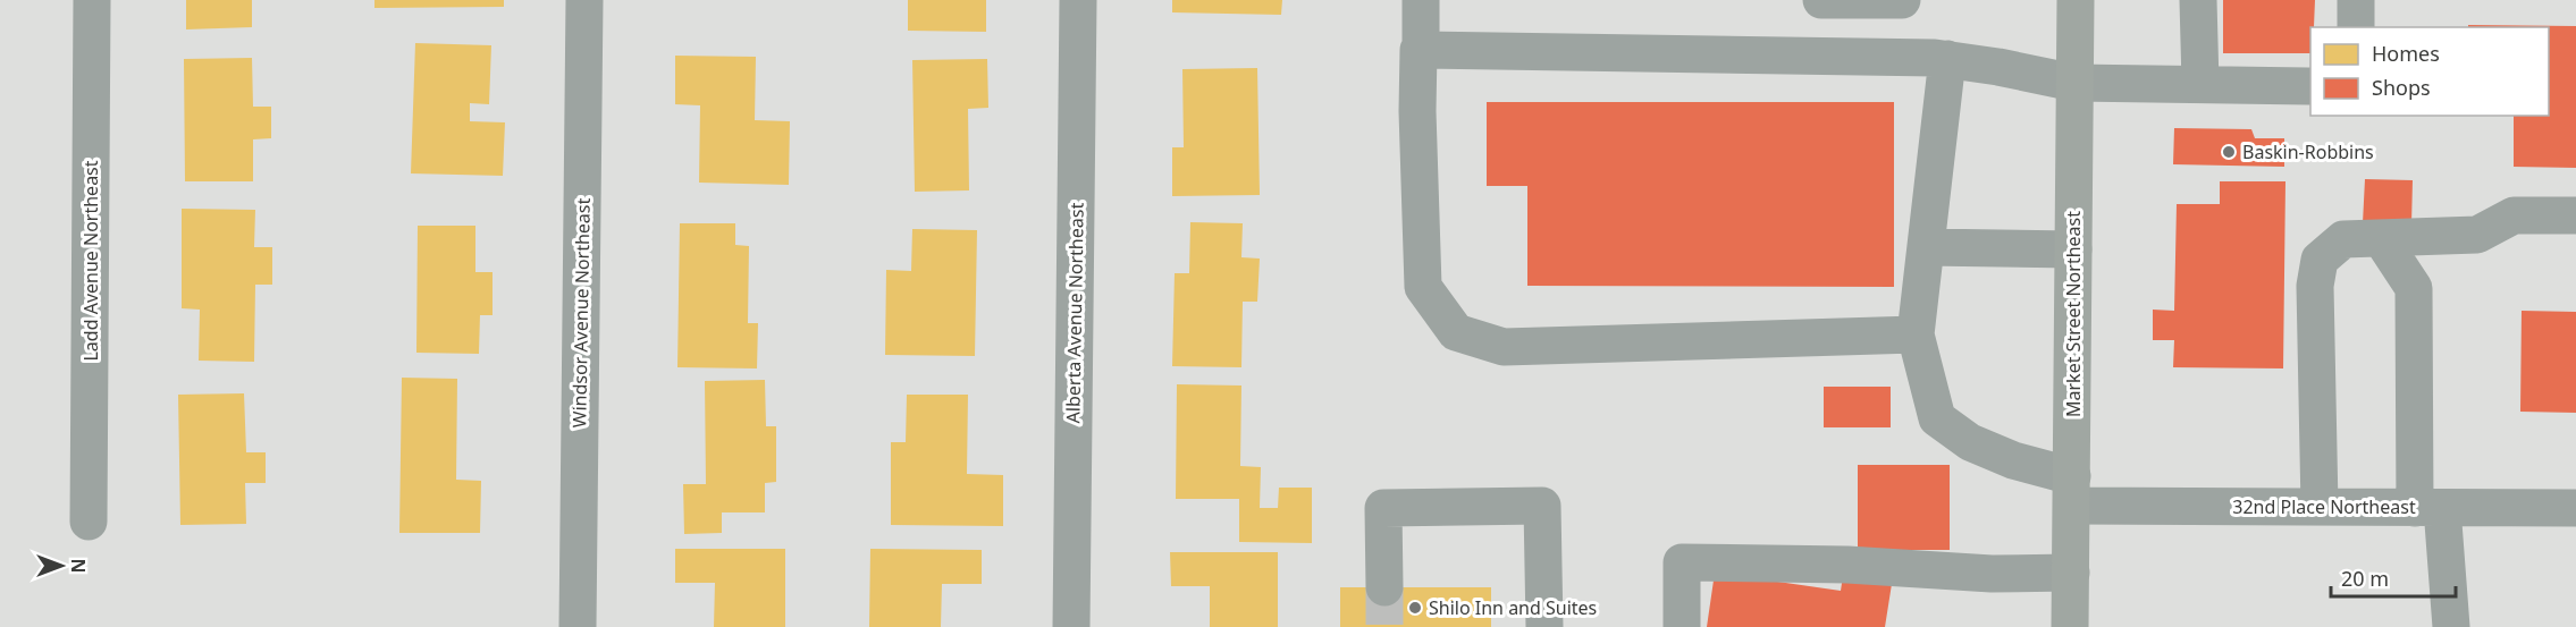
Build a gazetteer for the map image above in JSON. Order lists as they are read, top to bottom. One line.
{"streets":{"main road":["Market Street Northeast"],"street":["Ladd Avenue Northeast","Windsor Avenue Northeast","Alberta Avenue Northeast","32nd Place Northeast"]},"crossings":[["Market Street Northeast","32nd Place Northeast"]],"places":["Baskin-Robbins","Shilo Inn and Suites"],"legend":["Homes","Shops"],"scale_bar":"20 m","north":"right"}
